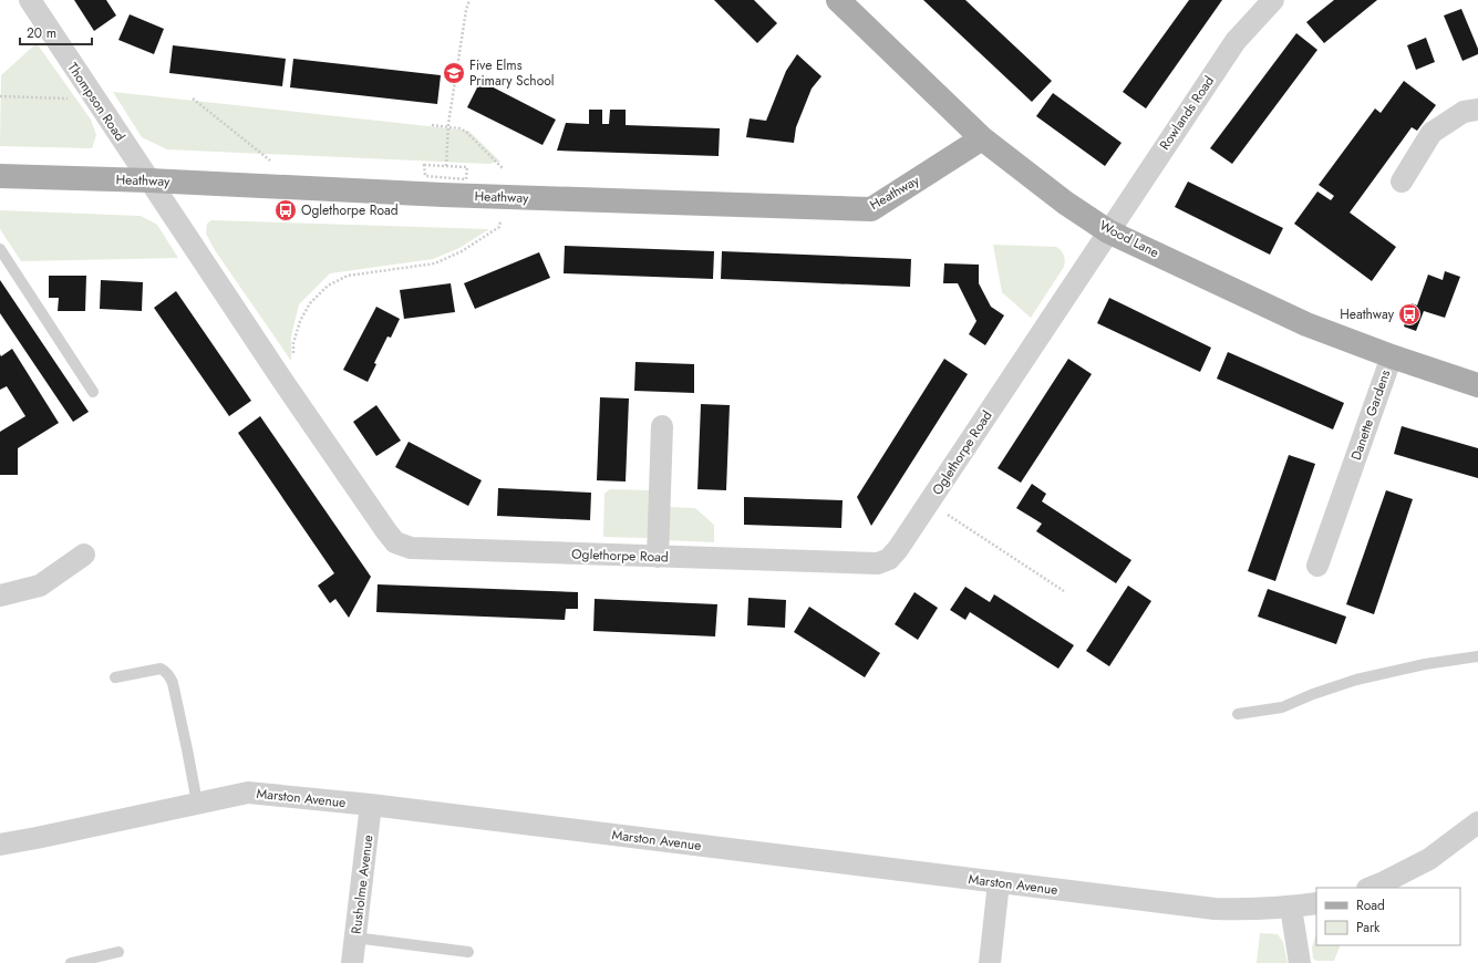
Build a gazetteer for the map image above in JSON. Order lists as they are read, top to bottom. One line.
{"streets":{"main road":["Heathway","Wood Lane"],"street":["Thompson Road","Rowlands Road","Danette Gardens","Oglethorpe Road","Marston Avenue","Rusholme Avenue"]},"crossings":[["Thompson Road","Heathway"],["Thompson Road","Oglethorpe Road"],["Rowlands Road","Wood Lane"],["Rowlands Road","Oglethorpe Road"],["Heathway","Wood Lane"],["Heathway","Oglethorpe Road"],["Wood Lane","Danette Gardens"],["Wood Lane","Oglethorpe Road"],["Marston Avenue","Rusholme Avenue"]],"places":{"school or university":["Five Elms Primary School"],"bus stop":["Oglethorpe Road","Heathway"]},"legend":["Road","Park"],"scale_bar":"20 m"}
